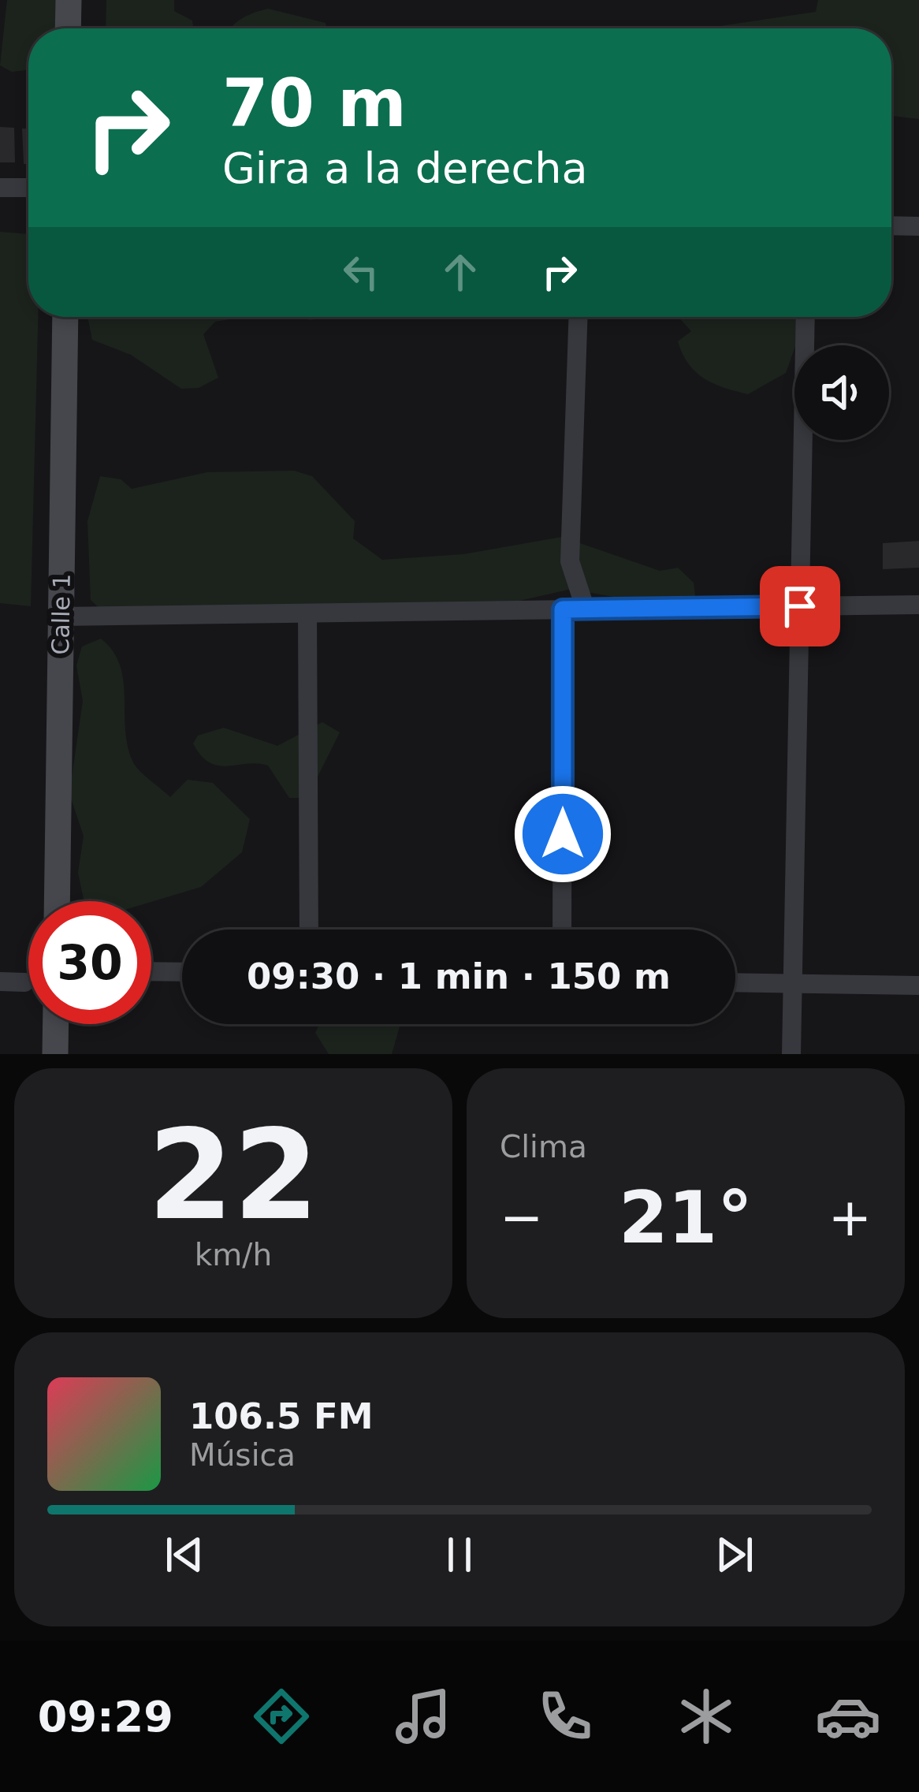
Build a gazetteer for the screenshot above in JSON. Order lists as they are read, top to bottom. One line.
{"streets":{"street":["Calle 1"]},"page":{"turn":["70 m","Gira a la derecha"],"limit":"30","trip":"09:30 · 1 min · 150 m","tile":[["22","km/h"],"Clima"],"heat":["−","21°","+"],"song":["106.5 FM","Música"],"tabs":"09:29"}}
